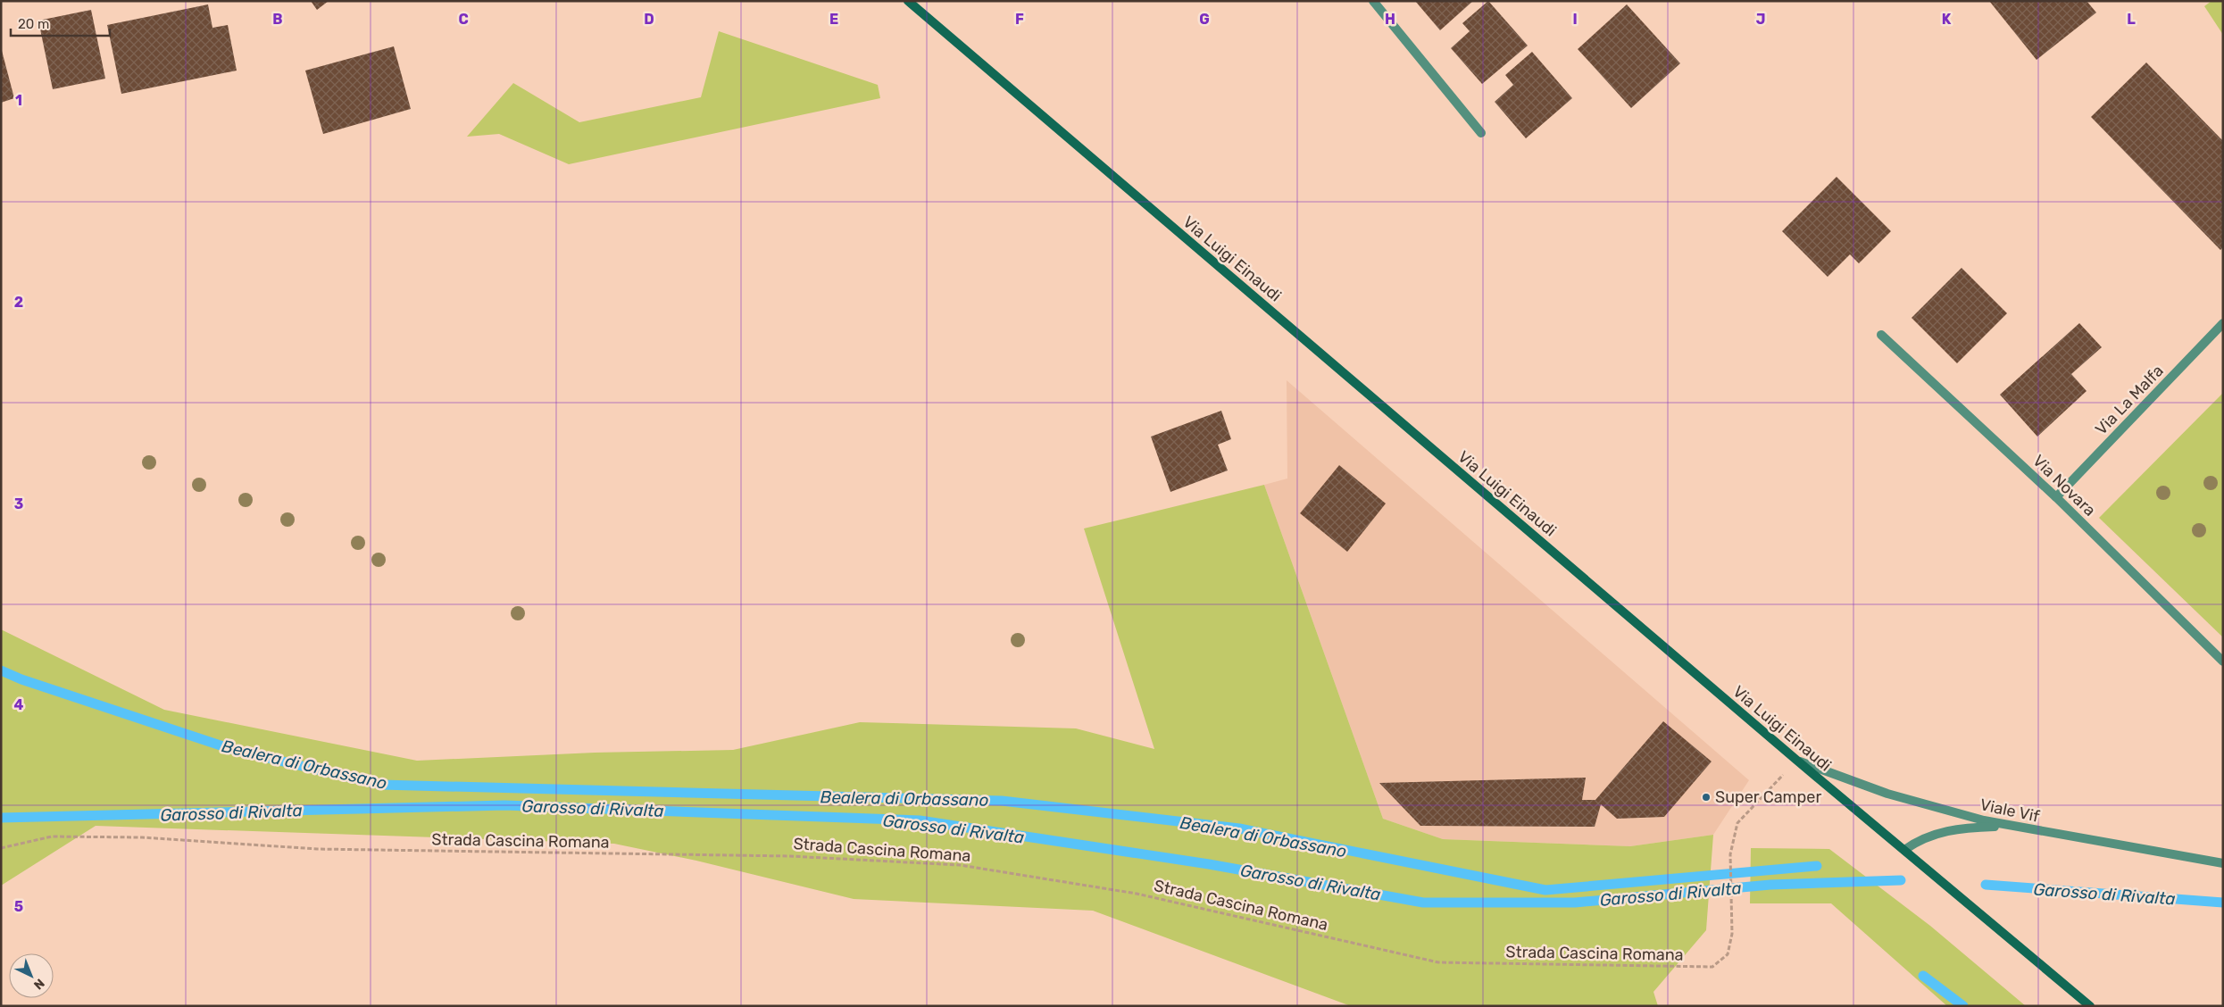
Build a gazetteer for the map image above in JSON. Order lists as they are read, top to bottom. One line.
{"streets":{"main road":["Via Luigi Einaudi"],"street":["Via La Malfa","Via Novara","Viale Vif"],"path":["Strada Cascina Romana"]},"crossings":[["Via Luigi Einaudi","Viale Vif"],["Via Luigi Einaudi","Strada Cascina Romana"],["Via La Malfa","Via Novara"],["Viale Vif","Strada Cascina Romana"]],"water":["Bealera di Orbassano","Garosso di Rivalta"],"places":["Super Camper"],"scale_bar":"20 m","north":"bottom right","grid":{"columns":["B","C","D","E","F","G","H","I","J","K","L"],"rows":["1","2","3","4","5"]}}
